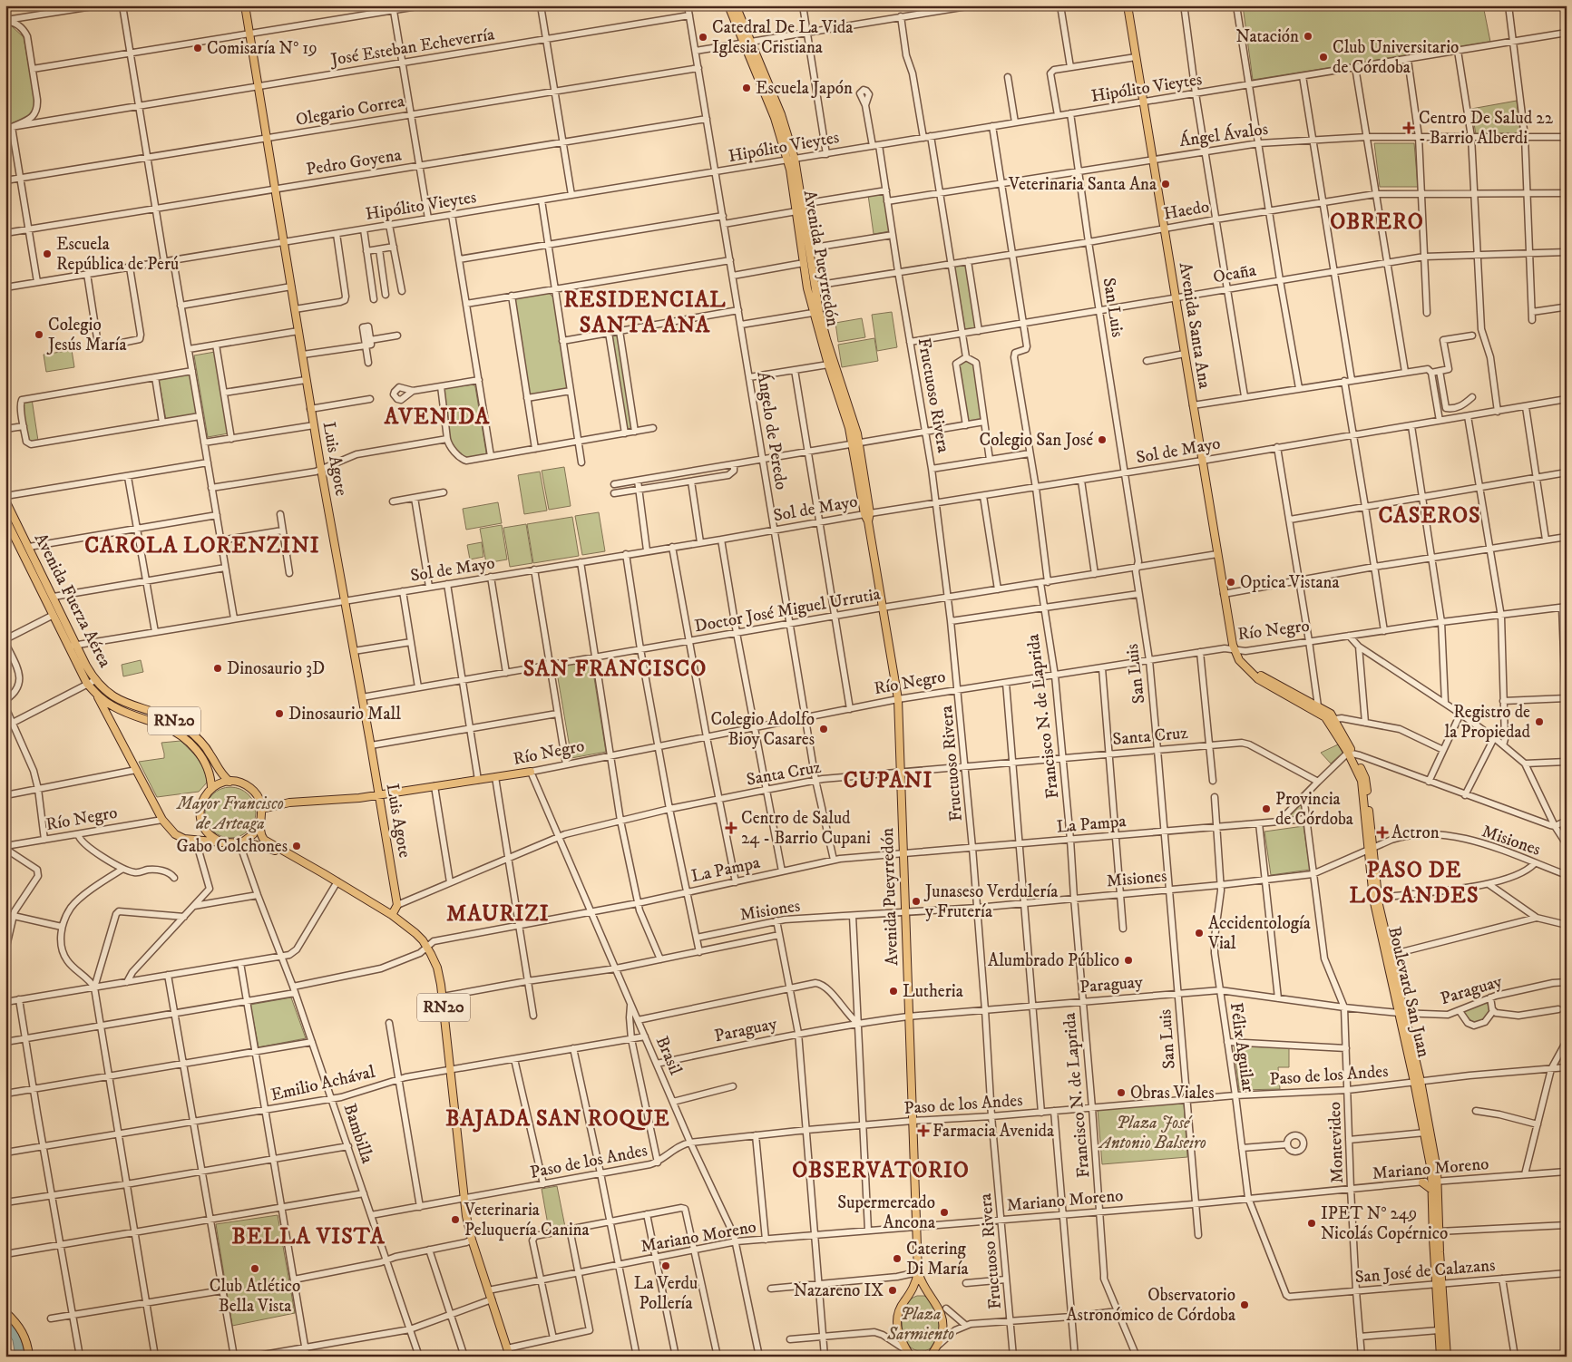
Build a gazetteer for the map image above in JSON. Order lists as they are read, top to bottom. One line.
{"streets":{"main road":["Avenida Pueyrredón","Avenida Santa Ana","Luis Agote","Avenida Fuerza Aérea","Río Negro","RN20","Boulevard San Juan"],"street":["José Esteban Echeverría","Hipólito Vieytes","Olegario Correa","Ángel Ávalos","Pedro Goyena","Haedo","Ocaña","San Luis","Fructuoso Rivera","Ángelo de Peredo","Sol de Mayo","Doctor José Miguel Urrutia","Francisco N. de Laprida","Santa Cruz","La Pampa","Misiones","Paraguay","Félix Aguilar","Brasil","Paso de los Andes","Emilio Achával","Bambilla","Montevideo","Mariano Moreno","San José de Calazans"]},"crossings":[["José Esteban Echeverría","Ángelo de Peredo"],["José Esteban Echeverría","Luis Agote"],["Hipólito Vieytes","Avenida Pueyrredón"],["Hipólito Vieytes","San Luis"],["Hipólito Vieytes","Avenida Santa Ana"],["Hipólito Vieytes","Fructuoso Rivera"],["Hipólito Vieytes","Ángelo de Peredo"],["Hipólito Vieytes","Luis Agote"],["Olegario Correa","Ángelo de Peredo"],["Olegario Correa","Luis Agote"],["Ángel Ávalos","San Luis"],["Ángel Ávalos","Avenida Santa Ana"],["Ángel Ávalos","Fructuoso Rivera"],["Pedro Goyena","Ángelo de Peredo"],["Pedro Goyena","Luis Agote"],["Haedo","Avenida Pueyrredón"],["Haedo","San Luis"],["Haedo","Avenida Santa Ana"],["Haedo","Fructuoso Rivera"],["Avenida Pueyrredón","Sol de Mayo"],["Avenida Pueyrredón","Doctor José Miguel Urrutia"],["Avenida Pueyrredón","Río Negro"],["Avenida Pueyrredón","Santa Cruz"],["Avenida Pueyrredón","La Pampa"],["Avenida Pueyrredón","Misiones"],["Avenida Pueyrredón","Paraguay"],["Avenida Pueyrredón","Paso de los Andes"],["Avenida Pueyrredón","Mariano Moreno"],["Ocaña","San Luis"],["Ocaña","Avenida Santa Ana"],["Ocaña","Fructuoso Rivera"],["San Luis","Sol de Mayo"],["San Luis","Doctor José Miguel Urrutia"],["San Luis","Río Negro"],["San Luis","Santa Cruz"],["San Luis","La Pampa"],["San Luis","Misiones"],["San Luis","Paraguay"],["San Luis","Paso de los Andes"],["San Luis","Mariano Moreno"],["Avenida Santa Ana","Sol de Mayo"],["Avenida Santa Ana","Doctor José Miguel Urrutia"],["Avenida Santa Ana","Río Negro"],["Avenida Santa Ana","Boulevard San Juan"],["Fructuoso Rivera","Sol de Mayo"],["Fructuoso Rivera","Doctor José Miguel Urrutia"],["Fructuoso Rivera","Río Negro"],["Fructuoso Rivera","Santa Cruz"],["Fructuoso Rivera","La Pampa"],["Fructuoso Rivera","Misiones"],["Fructuoso Rivera","Paraguay"],["Fructuoso Rivera","Paso de los Andes"],["Fructuoso Rivera","Mariano Moreno"],["Ángelo de Peredo","Sol de Mayo"],["Ángelo de Peredo","Doctor José Miguel Urrutia"],["Ángelo de Peredo","Río Negro"],["Ángelo de Peredo","Santa Cruz"],["Ángelo de Peredo","La Pampa"],["Sol de Mayo","Luis Agote"],["Sol de Mayo","Avenida Fuerza Aérea"],["Luis Agote","Doctor José Miguel Urrutia"],["Luis Agote","Río Negro"],["Luis Agote","Santa Cruz"],["Avenida Fuerza Aérea","Río Negro"],["Avenida Fuerza Aérea","RN20"],["Avenida Fuerza Aérea","Bambilla"],["Doctor José Miguel Urrutia","Francisco N. de Laprida"],["Río Negro","Francisco N. de Laprida"],["Río Negro","RN20"],["Río Negro","Boulevard San Juan"],["Río Negro","Brasil"],["Río Negro","Bambilla"],["Francisco N. de Laprida","Santa Cruz"],["Francisco N. de Laprida","La Pampa"],["Francisco N. de Laprida","Misiones"],["Francisco N. de Laprida","Paraguay"],["Francisco N. de Laprida","Paso de los Andes"],["Francisco N. de Laprida","Mariano Moreno"],["RN20","La Pampa"],["RN20","Misiones"],["RN20","Paso de los Andes"],["RN20","Emilio Achával"],["RN20","Bambilla"],["RN20","Mariano Moreno"],["Santa Cruz","Brasil"],["La Pampa","Félix Aguilar"],["La Pampa","Brasil"],["La Pampa","Montevideo"],["Misiones","Boulevard San Juan"],["Misiones","Félix Aguilar"],["Misiones","Brasil"],["Misiones","Montevideo"],["Paraguay","Boulevard San Juan"],["Paraguay","Félix Aguilar"],["Paraguay","Brasil"],["Paraguay","Montevideo"],["Boulevard San Juan","Paso de los Andes"],["Boulevard San Juan","Mariano Moreno"],["Boulevard San Juan","San José de Calazans"],["Félix Aguilar","Paso de los Andes"],["Félix Aguilar","Mariano Moreno"],["Félix Aguilar","San José de Calazans"],["Brasil","Paso de los Andes"],["Brasil","Emilio Achával"],["Brasil","Mariano Moreno"],["Paso de los Andes","Bambilla"],["Paso de los Andes","Montevideo"],["Emilio Achával","Bambilla"],["Montevideo","Mariano Moreno"],["Montevideo","San José de Calazans"]],"districts":["OBRERO","RESIDENCIAL SANTA ANA","AVENIDA","CASEROS","CAROLA LORENZINI","SAN FRANCISCO","CUPANI","PASO DE LOS ANDES","MAURIZI","BAJADA SAN ROQUE","OBSERVATORIO","BELLA VISTA"],"parks":["Mayor Francisco de Arteaga","Plaza José Antonio Balseiro","Plaza Sarmiento"],"places":{"other":["Natación","Catedral De La Vida Iglesia Cristiana","Comisaría N° 19","Club Universitario de Córdoba","Escuela Japón","Veterinaria Santa Ana","Escuela República de Perú","Colegio Jesús María","Colegio San José","Optica Vistana","Dinosaurio 3D","Dinosaurio Mall","Registro de la Propiedad","Colegio Adolfo Bioy Casares","Provincia de Córdoba","Gabo Colchones","Junaseso Verdulería y Frutería","Accidentología Vial","Alumbrado Público","Lutheria","Obras Viales","Supermercado Ancona","Veterinaria Peluquería Canina","IPET N° 249 Nicolás Copérnico","Catering Di María","La Verdu Pollería","Club Atlético Bella Vista","Nazareno IX","Observatorio Astronómico de Córdoba"],"health":["Centro De Salud 22 - Barrio Alberdi","Centro de Salud 24 - Barrio Cupani","Actron","Farmacia Avenida"]}}
